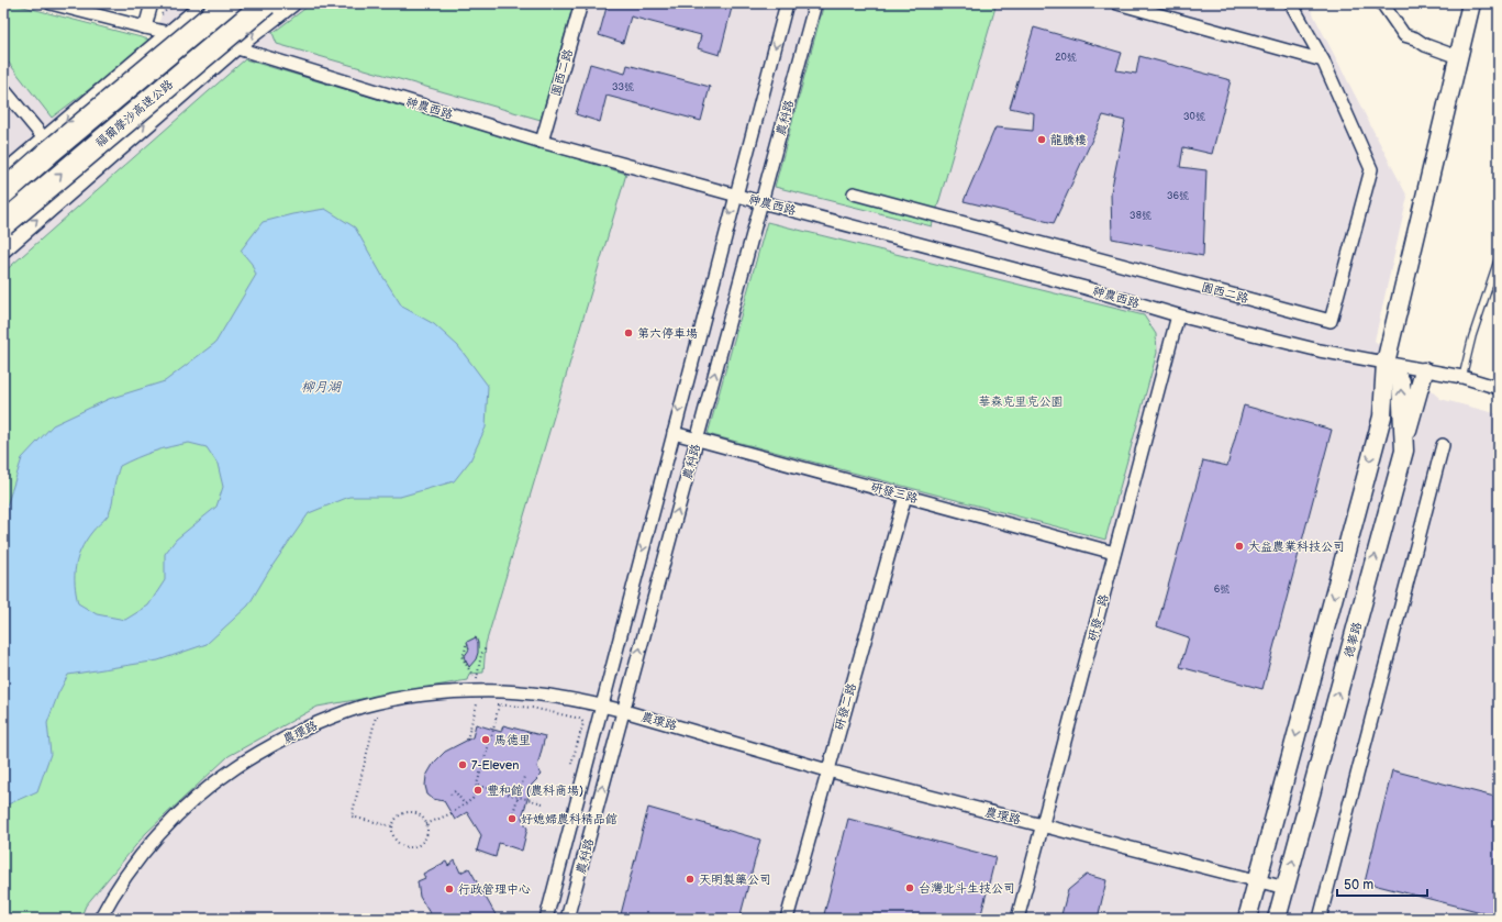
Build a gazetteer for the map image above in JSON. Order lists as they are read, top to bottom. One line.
{"streets":{"highway":["福爾摩沙高速公路"],"street":["園西二路","神農西路","農科路","研發三路","研發一路","德華路","研發二路","農環路"]},"crossings":[["園西二路","神農西路"],["神農西路","農科路"],["神農西路","研發一路"],["神農西路","德華路"],["農科路","研發三路"],["農科路","農環路"],["研發三路","研發一路"],["研發三路","研發二路"],["研發一路","農環路"],["德華路","農環路"],["研發二路","農環路"]],"water":["柳月湖"],"parks":["華森克里克公園"],"places":["龍騰樓","第六停車場","大益農業科技公司","馬德里","7-Eleven","豐和館 (農科商場)","好媳婦農科精品館","天明製藥公司","台灣北斗生技公司","行政管理中心"],"house_numbers":["20號","33號","30號","36號","38號","6號"],"scale_bar":"50 m"}
